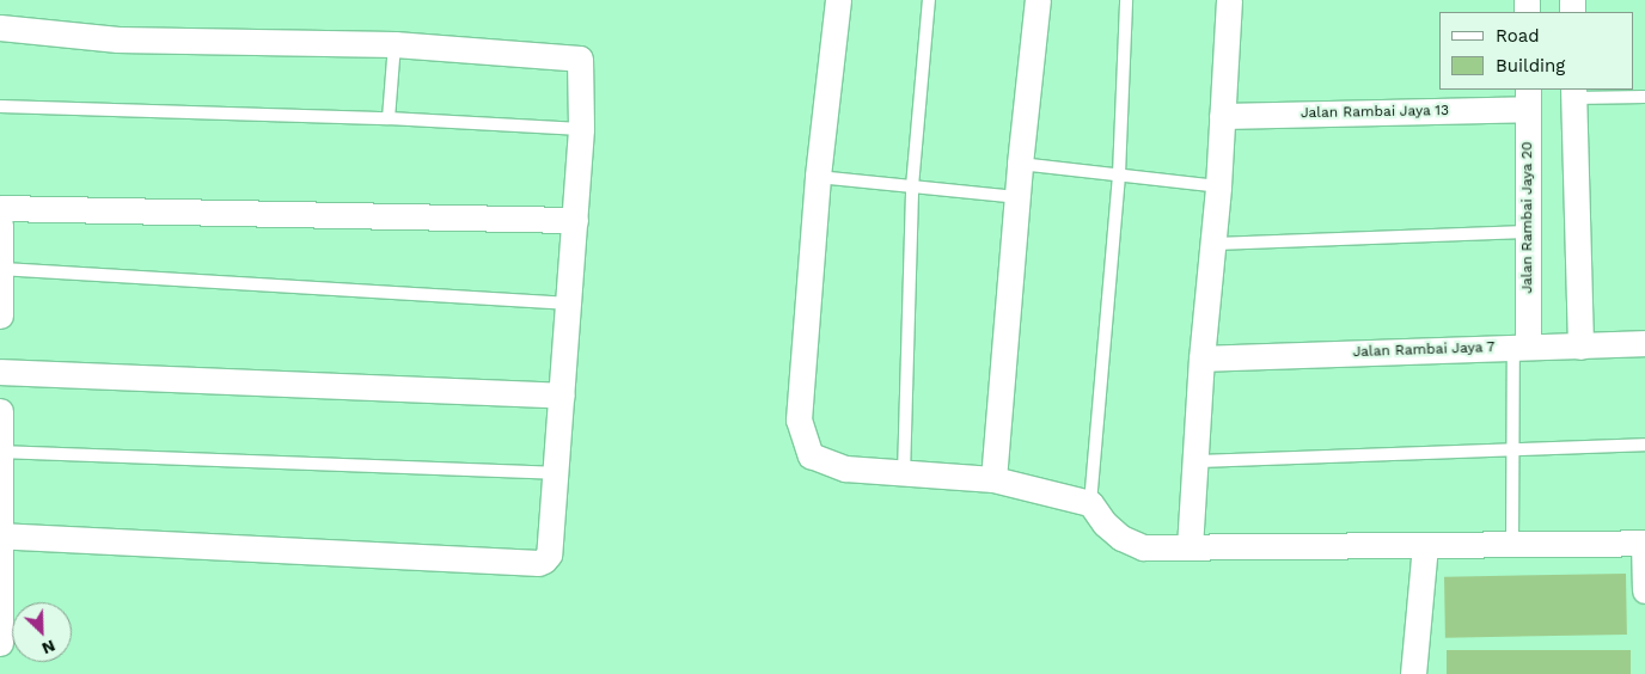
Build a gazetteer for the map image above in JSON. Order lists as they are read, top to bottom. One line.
{"streets":{"street":["Jalan Rambai Jaya 13","Jalan Rambai Jaya 20","Jalan Rambai Jaya 7"]},"crossings":[["Jalan Rambai Jaya 13","Jalan Rambai Jaya 20"],["Jalan Rambai Jaya 20","Jalan Rambai Jaya 7"]],"legend":["Road","Building"],"north":"bottom right"}
